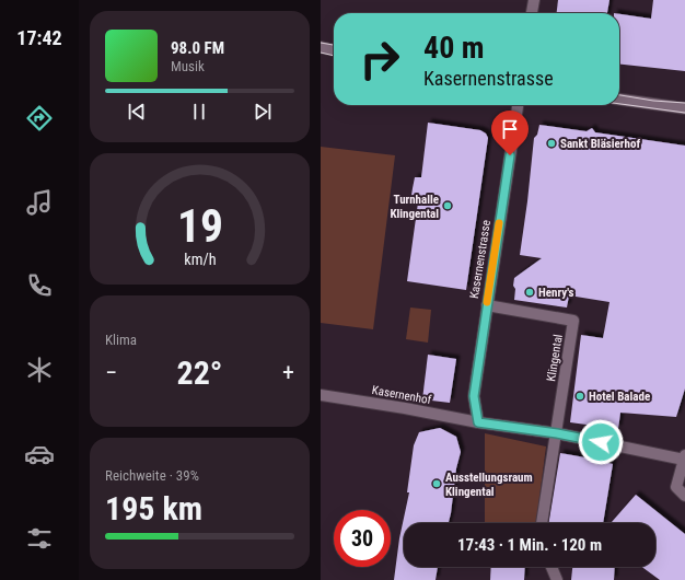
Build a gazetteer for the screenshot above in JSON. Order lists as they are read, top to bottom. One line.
{"streets":{"street":["Kasernenstrasse","Klingental","Kasernenhof"]},"crossings":[["Kasernenstrasse","Klingental"],["Kasernenstrasse","Kasernenhof"]],"places":["Sankt Bläsierhof","Turnhalle Klingental","Henry's","Hotel Balade","Ausstellungsraum Klingental"],"page":{"tabs":"17:42","turn":["40 m","Kasernenstrasse"],"song":["98.0 FM","Musik"],"tile":["Klima",["Reichweite · 39%","195 km"]],"heat":["−","22°","+"],"limit":"30","trip":"17:43 · 1 Min. · 120 m","gauge":["19","km/h"]}}
